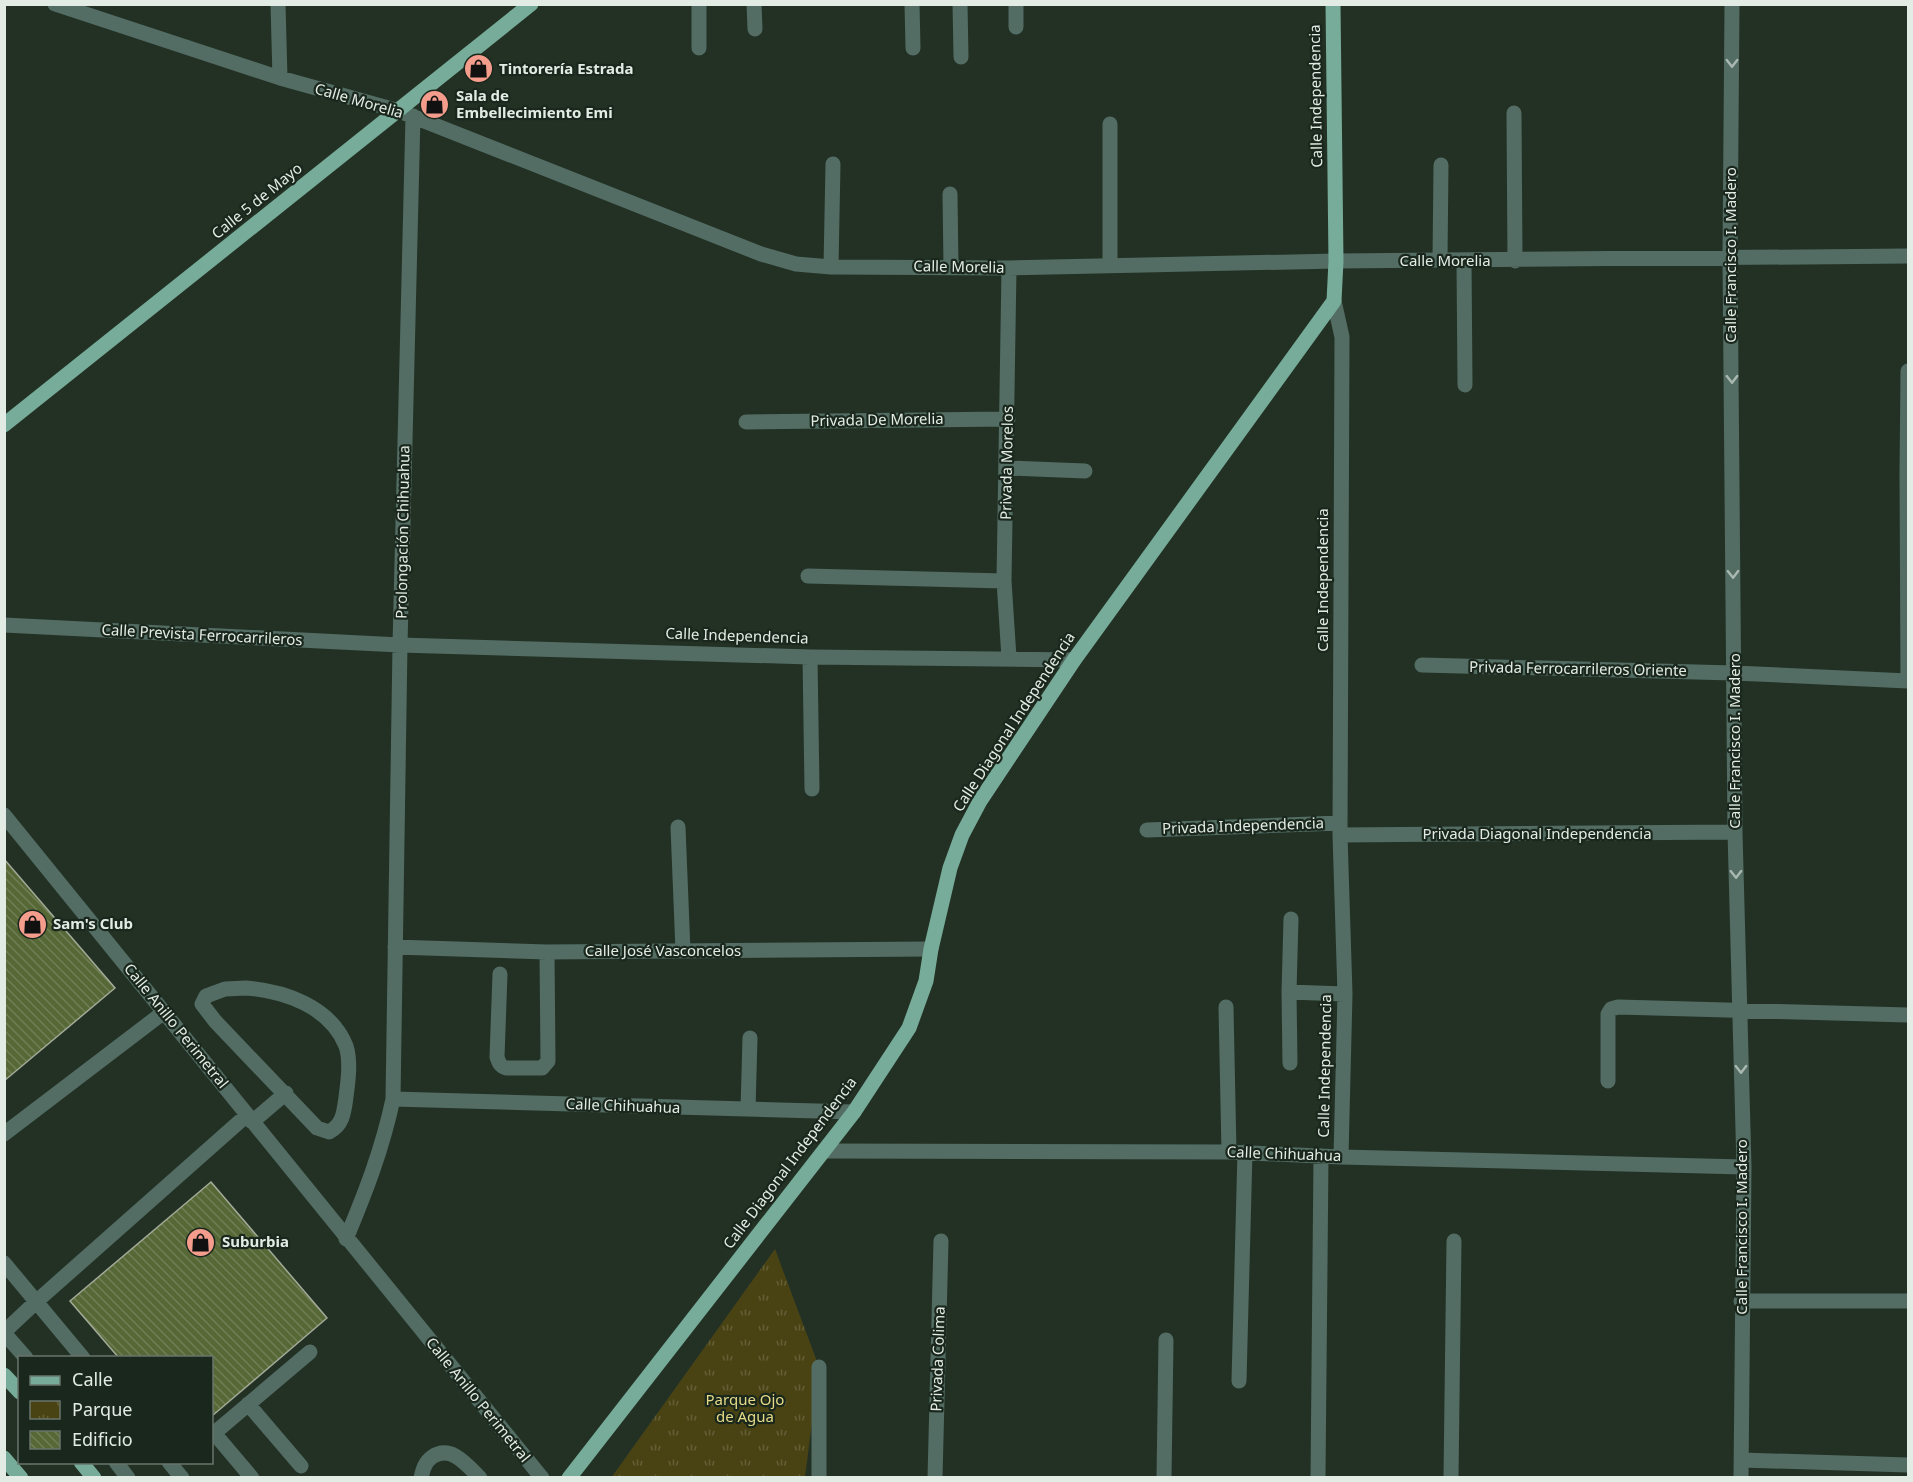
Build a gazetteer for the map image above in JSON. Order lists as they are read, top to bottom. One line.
{"streets":{"main road":["Calle Independencia","Calle 5 de Mayo","Calle Diagonal Independencia"],"street":["Calle Morelia","Calle Francisco I. Madero","Privada De Morelia","Privada Morelos","Prolongación Chihuahua","Calle Prevista Ferrocarrileros","Privada Ferrocarrileros Oriente","Privada Independencia","Privada Diagonal Independencia","Calle José Vasconcelos","Calle Anillo Perimetral","Calle Chihuahua","Privada Colima"]},"crossings":[["Calle Independencia","Calle Morelia"],["Calle Independencia","Privada Morelos"],["Calle Independencia","Prolongación Chihuahua"],["Calle Independencia","Calle Prevista Ferrocarrileros"],["Calle Independencia","Calle Diagonal Independencia"],["Calle Independencia","Privada Independencia"],["Calle Independencia","Privada Diagonal Independencia"],["Calle Independencia","Calle Chihuahua"],["Calle Morelia","Calle 5 de Mayo"],["Calle Morelia","Calle Francisco I. Madero"],["Calle Morelia","Privada Morelos"],["Calle Morelia","Prolongación Chihuahua"],["Calle 5 de Mayo","Prolongación Chihuahua"],["Calle Francisco I. Madero","Privada Ferrocarrileros Oriente"],["Calle Francisco I. Madero","Privada Diagonal Independencia"],["Calle Francisco I. Madero","Calle Chihuahua"],["Privada De Morelia","Privada Morelos"],["Prolongación Chihuahua","Calle Prevista Ferrocarrileros"],["Prolongación Chihuahua","Calle José Vasconcelos"],["Calle Diagonal Independencia","Calle José Vasconcelos"],["Calle Diagonal Independencia","Calle Chihuahua"],["Privada Independencia","Privada Diagonal Independencia"]],"one_way":["Calle Francisco I. Madero"],"parks":["Parque Ojo de Agua"],"places":{"shop":["Tintorería Estrada","Sala de Embellecimiento Emi","Sam's Club","Suburbia"]},"legend":["Calle","Parque","Edificio"]}
